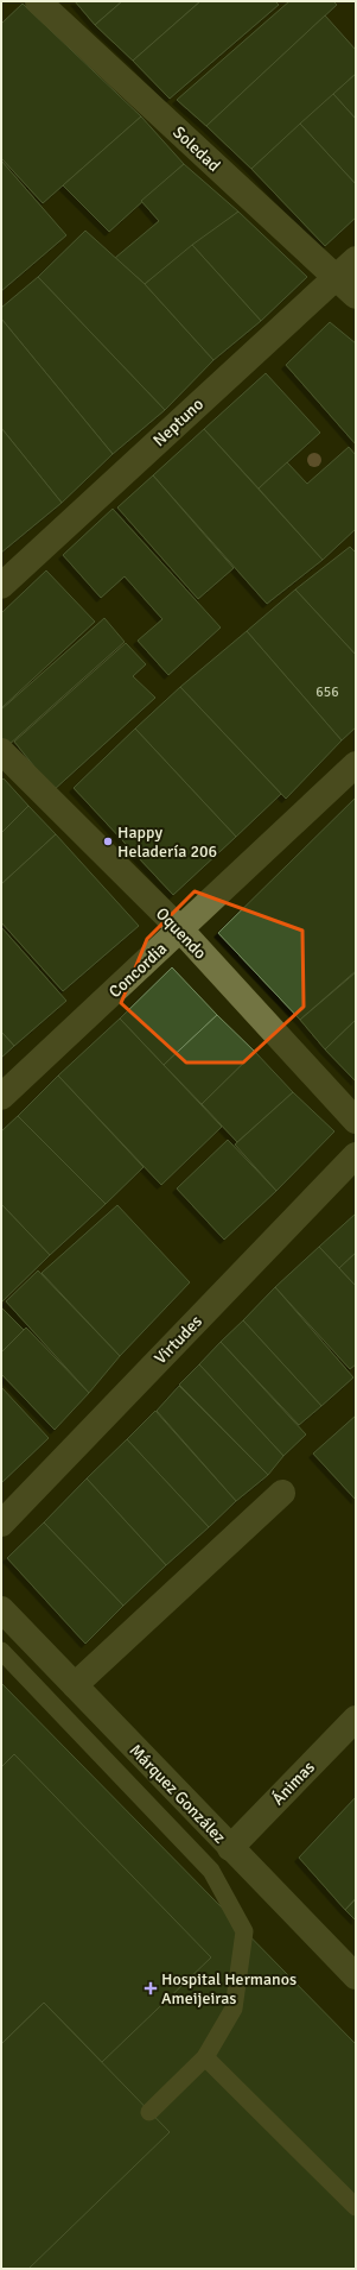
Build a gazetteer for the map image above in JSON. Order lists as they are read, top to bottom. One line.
{"streets":{"street":["Soledad","Neptuno","Oquendo","Concordia","Virtudes","Ánimas","Márquez González"]},"crossings":[["Soledad","Neptuno"],["Oquendo","Concordia"],["Ánimas","Márquez González"]],"places":{"other":["Happy Heladería 206"],"health":["Hospital Hermanos Ameijeiras"]},"house_numbers":["656"]}
